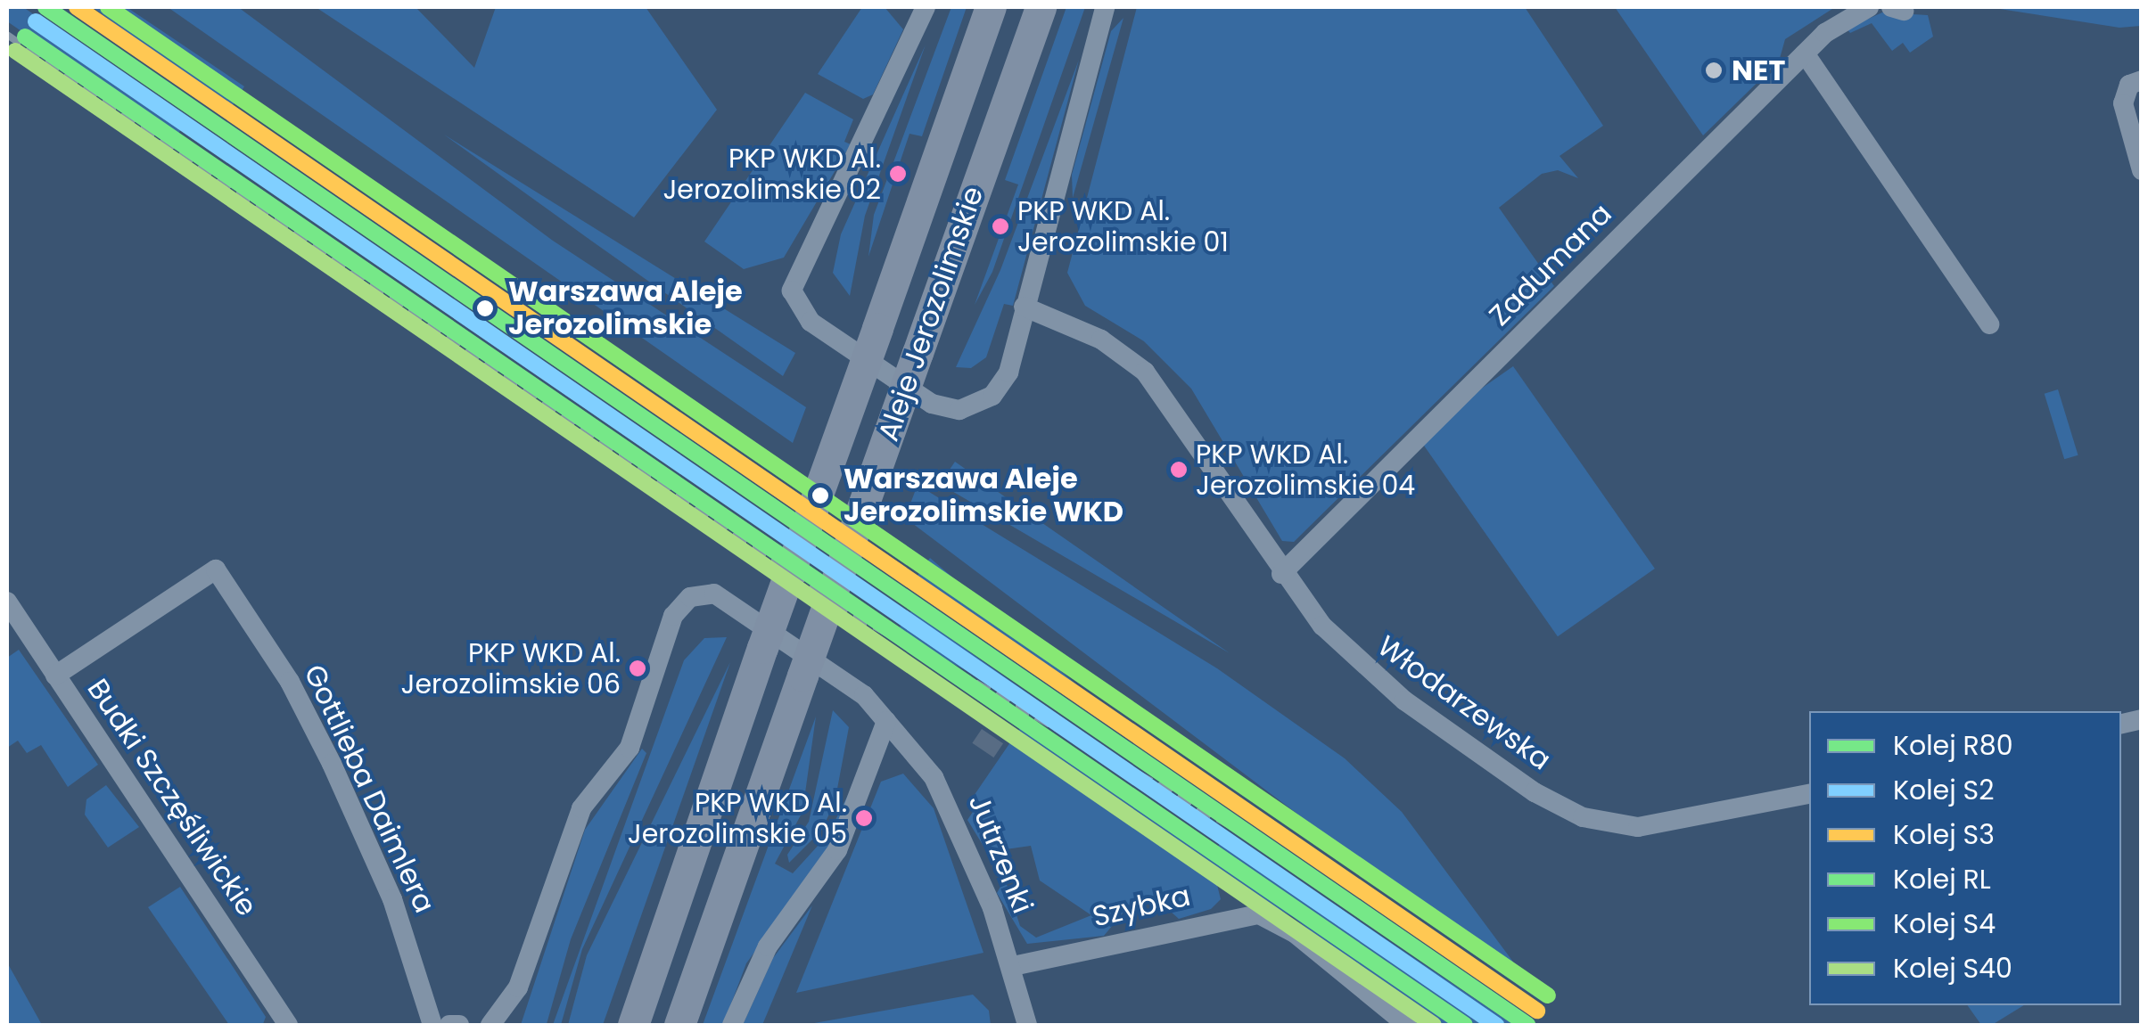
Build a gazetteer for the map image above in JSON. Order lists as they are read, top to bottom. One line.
{"streets":{"main road":["Aleje Jerozolimskie"],"street":["Zadumana","Włodarzewska","Gottlieba Daimlera","Budki Szczęśliwickie","Jutrzenki","Szybka"]},"crossings":[["Zadumana","Włodarzewska"],["Gottlieba Daimlera","Budki Szczęśliwickie"],["Jutrzenki","Szybka"]],"places":["NET","PKP WKD Al. Jerozolimskie 02","PKP WKD Al. Jerozolimskie 01","Warszawa Aleje Jerozolimskie","PKP WKD Al. Jerozolimskie 04","Warszawa Aleje Jerozolimskie WKD","PKP WKD Al. Jerozolimskie 06","PKP WKD Al. Jerozolimskie 05"],"lines":["rail line R80","rail line S3","rail line S4","rail line S2","rail line RL","rail line S40"],"legend":["Kolej R80","Kolej S2","Kolej S3","Kolej RL","Kolej S4","Kolej S40"]}
